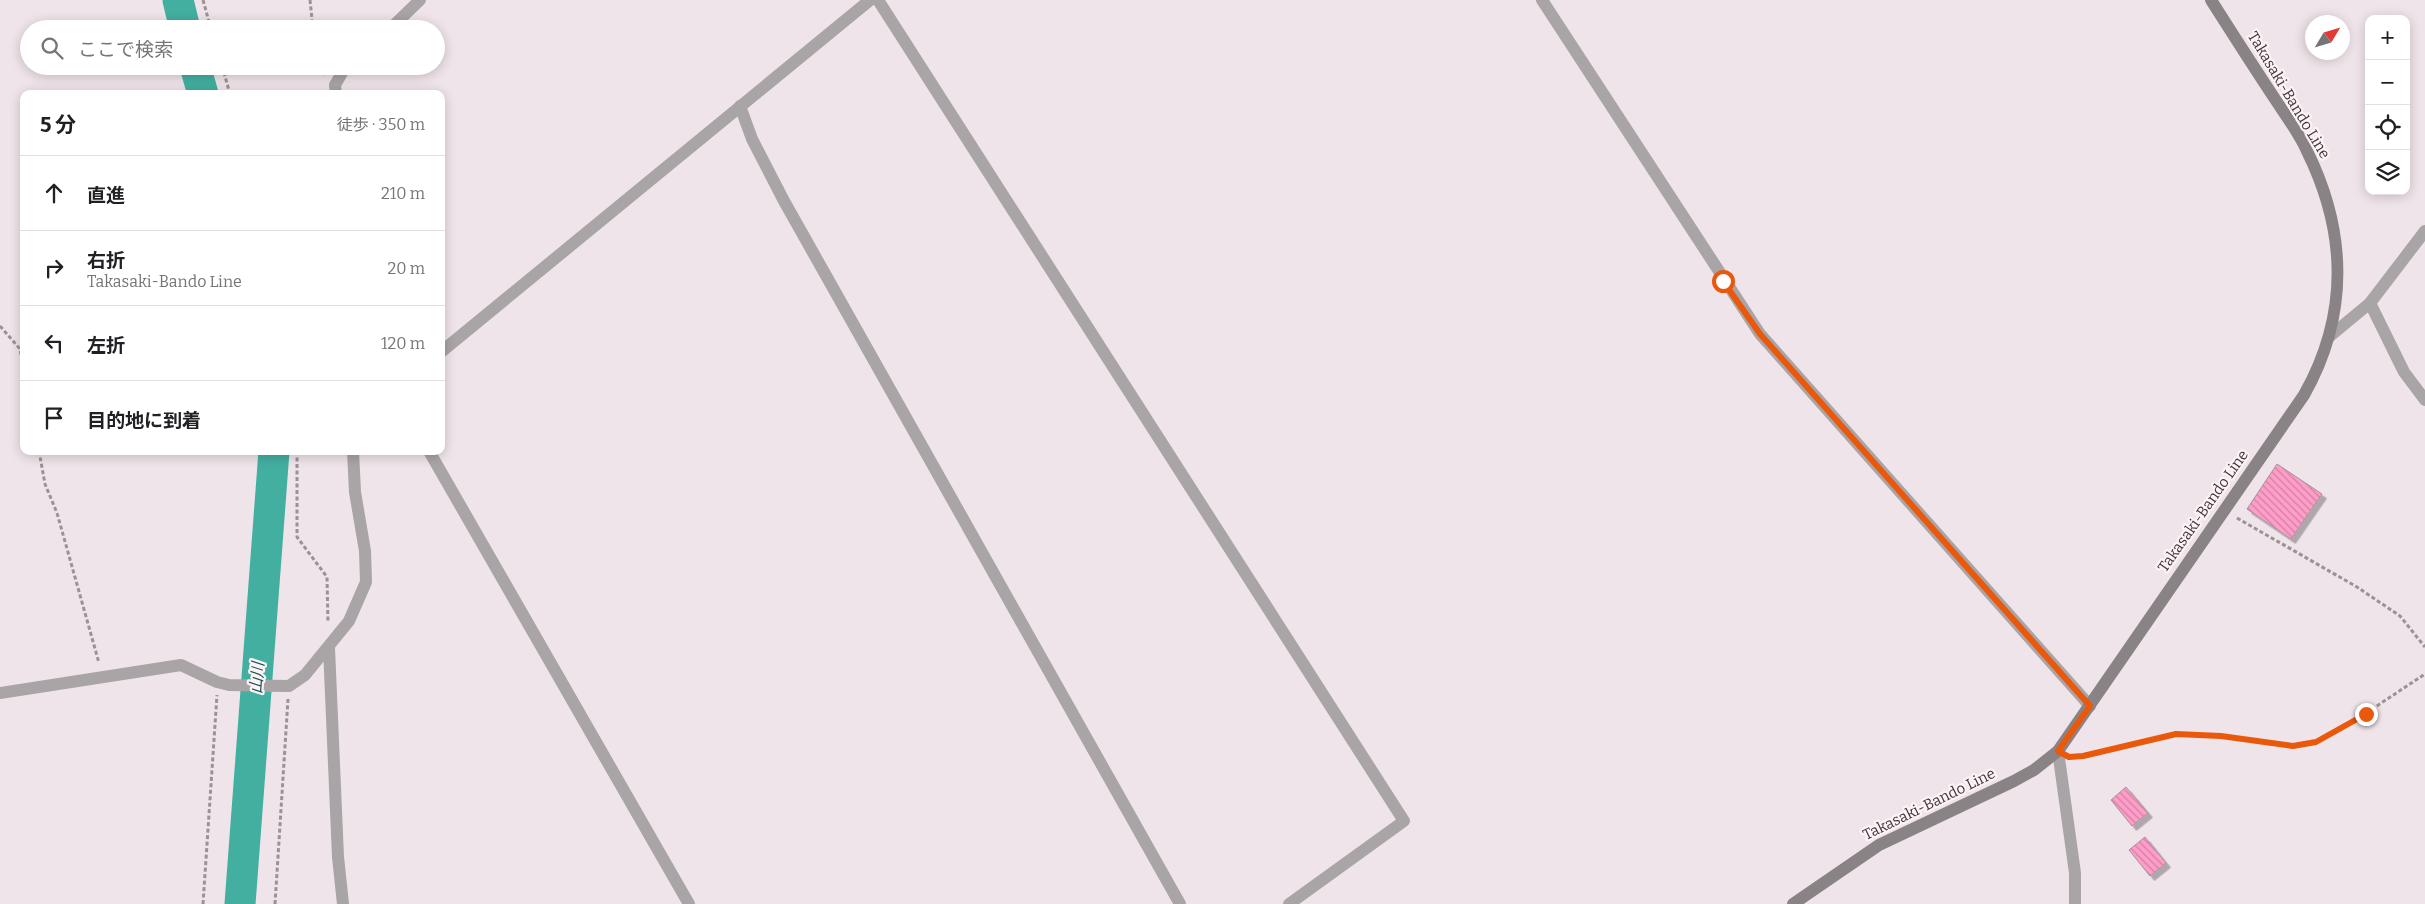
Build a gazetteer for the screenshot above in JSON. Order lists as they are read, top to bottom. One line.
{"streets":{"main road":["Takasaki-Bando Line"]},"water":["山川"],"north":"top right","page":{"map_buttons":["+","−"],"search":"ここで検索","heading":["5 分","徒歩 · 350 m"],"list":[["直進","210 m"],["右折","Takasaki-Bando Line","20 m"],["左折","120 m"],"目的地に到着"]}}
